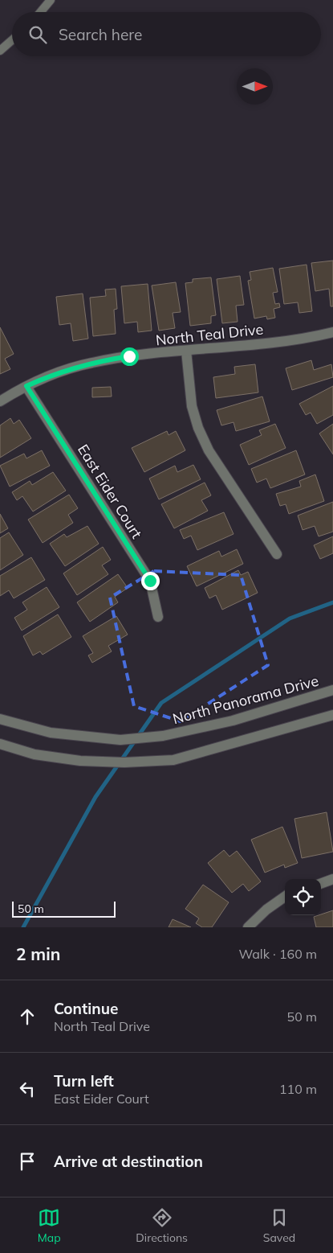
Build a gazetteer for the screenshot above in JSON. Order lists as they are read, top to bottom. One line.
{"streets":{"street":["North Teal Drive","East Eider Court","North Panorama Drive"]},"crossings":[["North Teal Drive","East Eider Court"]],"scale_bar":"50 m","north":"right","page":{"search":"Search here","scale":"50 m","heading":["2 min","Walk · 160 m"],"list":[["Continue","North Teal Drive","50 m"],["Turn left","East Eider Court","110 m"],"Arrive at destination"],"nav":["Map","Directions","Saved"]}}
